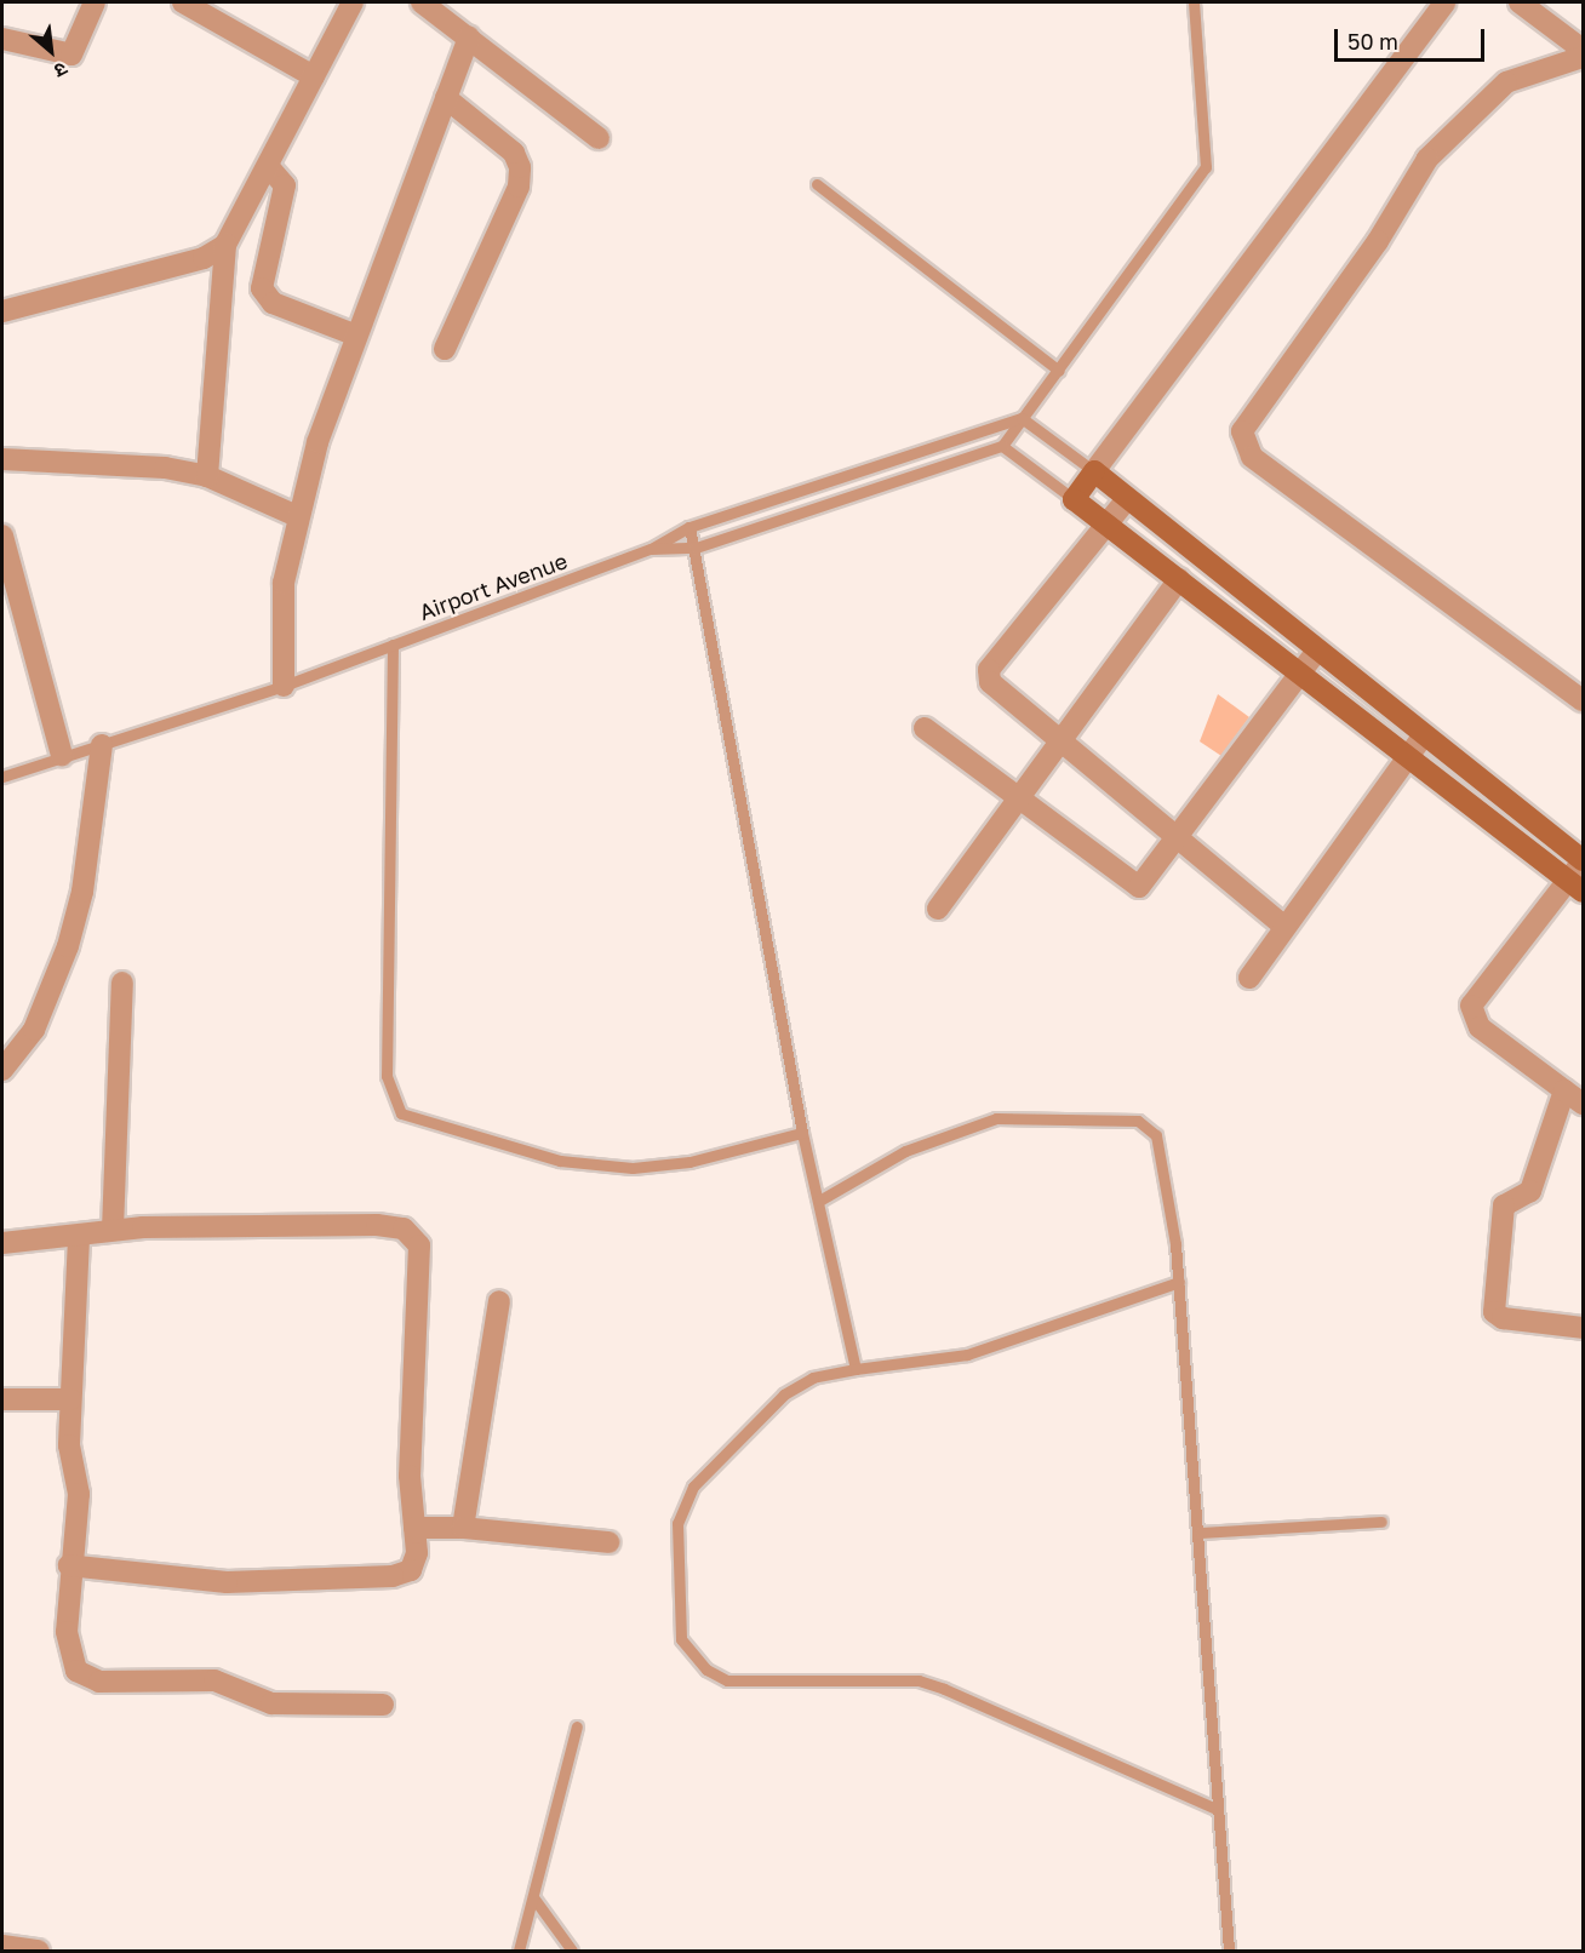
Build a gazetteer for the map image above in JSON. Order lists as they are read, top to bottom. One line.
{"streets":{"lane":["Airport Avenue"]},"scale_bar":"50 m","north":"bottom right"}
